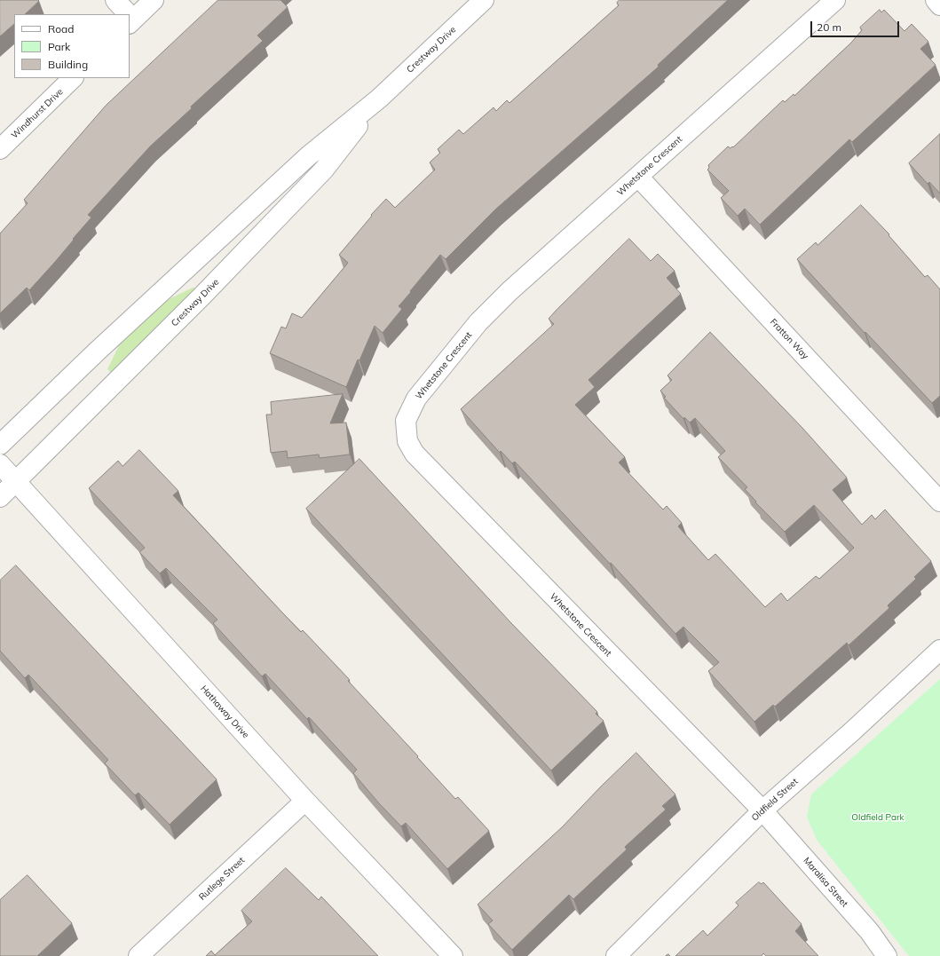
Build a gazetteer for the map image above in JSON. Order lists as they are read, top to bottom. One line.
{"streets":{"street":["Crestway Drive","Windhurst Drive","Whetstone Crescent","Fratton Way","Hathaway Drive","Oldfield Street","Rutlege Street","Maralisa Street"]},"crossings":[["Crestway Drive","Hathaway Drive"],["Whetstone Crescent","Fratton Way"],["Whetstone Crescent","Oldfield Street"],["Whetstone Crescent","Maralisa Street"],["Hathaway Drive","Rutlege Street"],["Oldfield Street","Maralisa Street"]],"parks":["Oldfield Park"],"legend":["Road","Park","Building"],"scale_bar":"20 m"}
